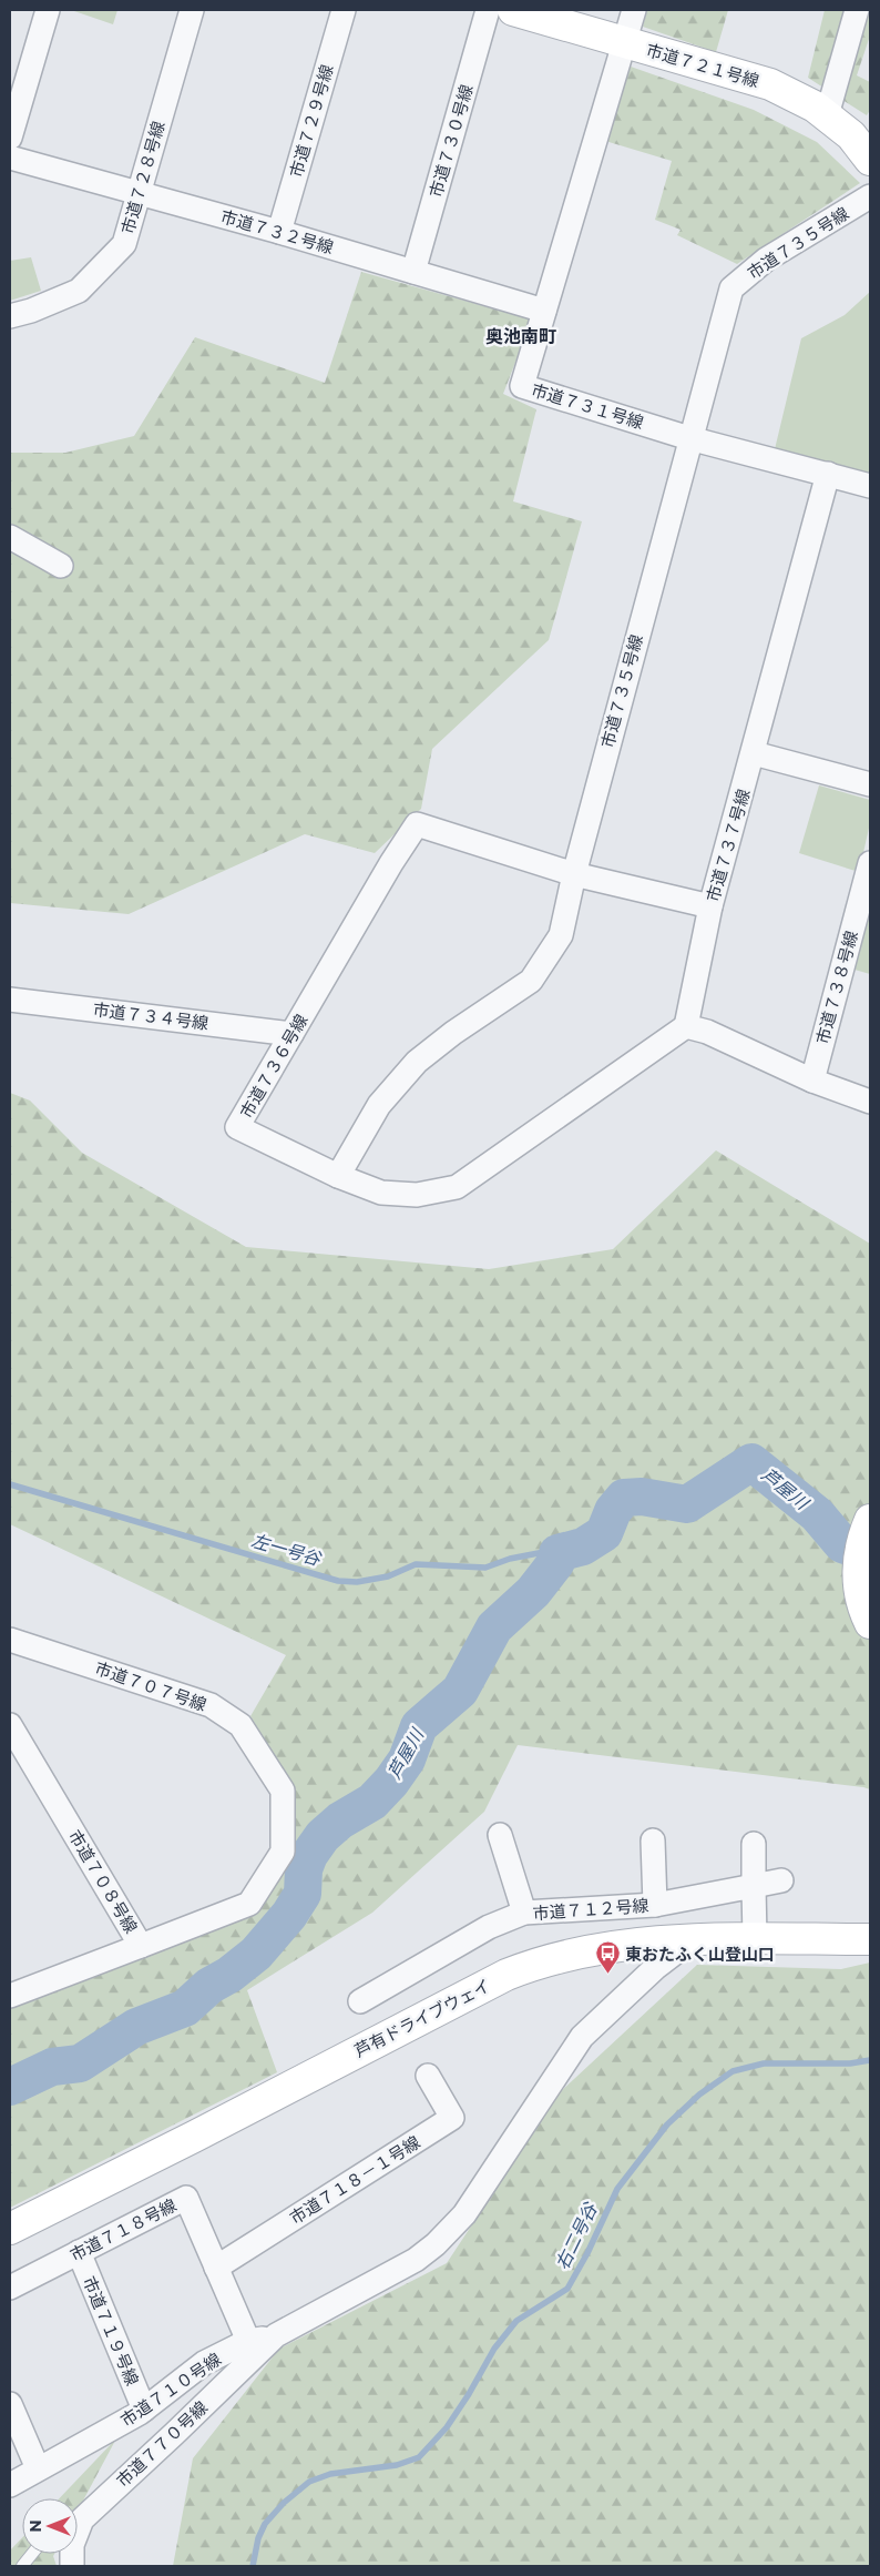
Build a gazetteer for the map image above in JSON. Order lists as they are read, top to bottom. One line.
{"streets":{"street":["市道７２１号線","市道７２９号線","市道７３０号線","市道７２８号線","市道７３２号線","市道７３５号線","市道７３１号線","市道７３７号線","市道７３８号線","市道７３４号線","市道７３６号線","市道７０７号線","市道７０８号線","市道７１２号線","芦有ドライブウェイ","市道７１８－１号線","市道７１８号線","市道７１９号線","市道７１０号線","市道７７０号線"]},"crossings":[["市道７２１号線","市道７３１号線"],["市道７２９号線","市道７３２号線"],["市道７３０号線","市道７３２号線"],["市道７２８号線","市道７３２号線"],["市道７３２号線","市道７３１号線"],["市道７３５号線","市道７３１号線"],["市道７３５号線","市道７３６号線"],["市道７３１号線","市道７３７号線"],["市道７３７号線","市道７３６号線"],["市道７３４号線","市道７３６号線"],["市道７０７号線","市道７０８号線"],["市道７１８－１号線","市道７１８号線"],["市道７１８号線","市道７１９号線"],["市道７１８号線","市道７１０号線"],["市道７１９号線","市道７１０号線"],["市道７１０号線","市道７７０号線"]],"districts":["奥池南町"],"water":["芦屋川","左一号谷","右二号谷"],"places":{"bus stop":["東おたふく山登山口"]},"north":"left"}
